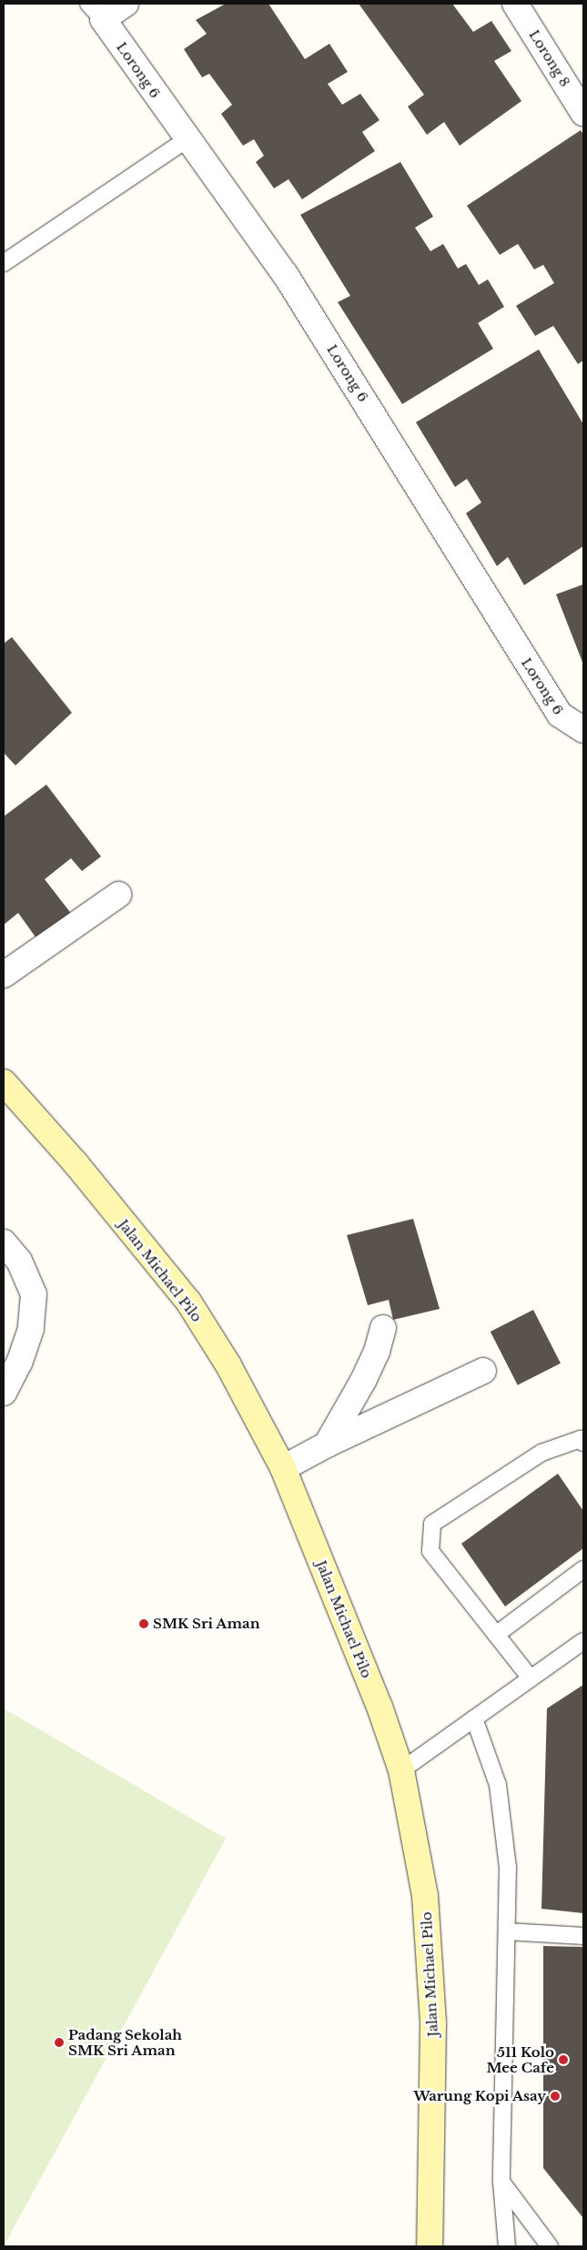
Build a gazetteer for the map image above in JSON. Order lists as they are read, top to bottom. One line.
{"streets":{"street":["Lorong 8","Lorong 6","Jalan Michael Pilo"]},"places":["SMK Sri Aman","Padang Sekolah SMK Sri Aman","511 Kolo Mee Cafe","Warung Kopi Asay"]}
